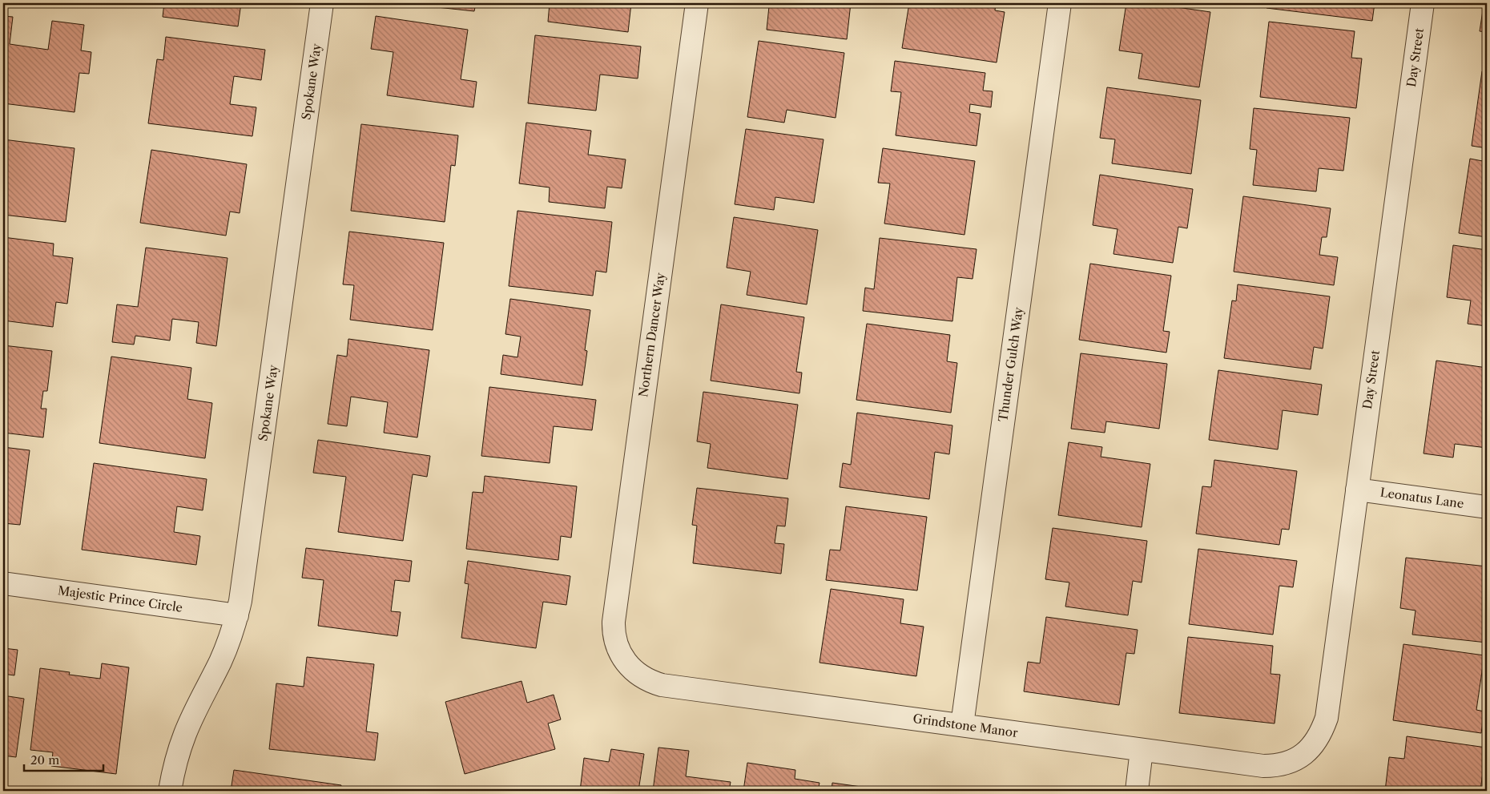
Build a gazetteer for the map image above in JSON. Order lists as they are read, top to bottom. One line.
{"streets":{"street":["Day Street","Spokane Way","Northern Dancer Way","Thunder Gulch Way","Leonatus Lane","Majestic Prince Circle","Grindstone Manor"]},"crossings":[["Day Street","Leonatus Lane"],["Day Street","Grindstone Manor"],["Spokane Way","Majestic Prince Circle"],["Northern Dancer Way","Grindstone Manor"],["Thunder Gulch Way","Grindstone Manor"]],"scale_bar":"20 m"}
